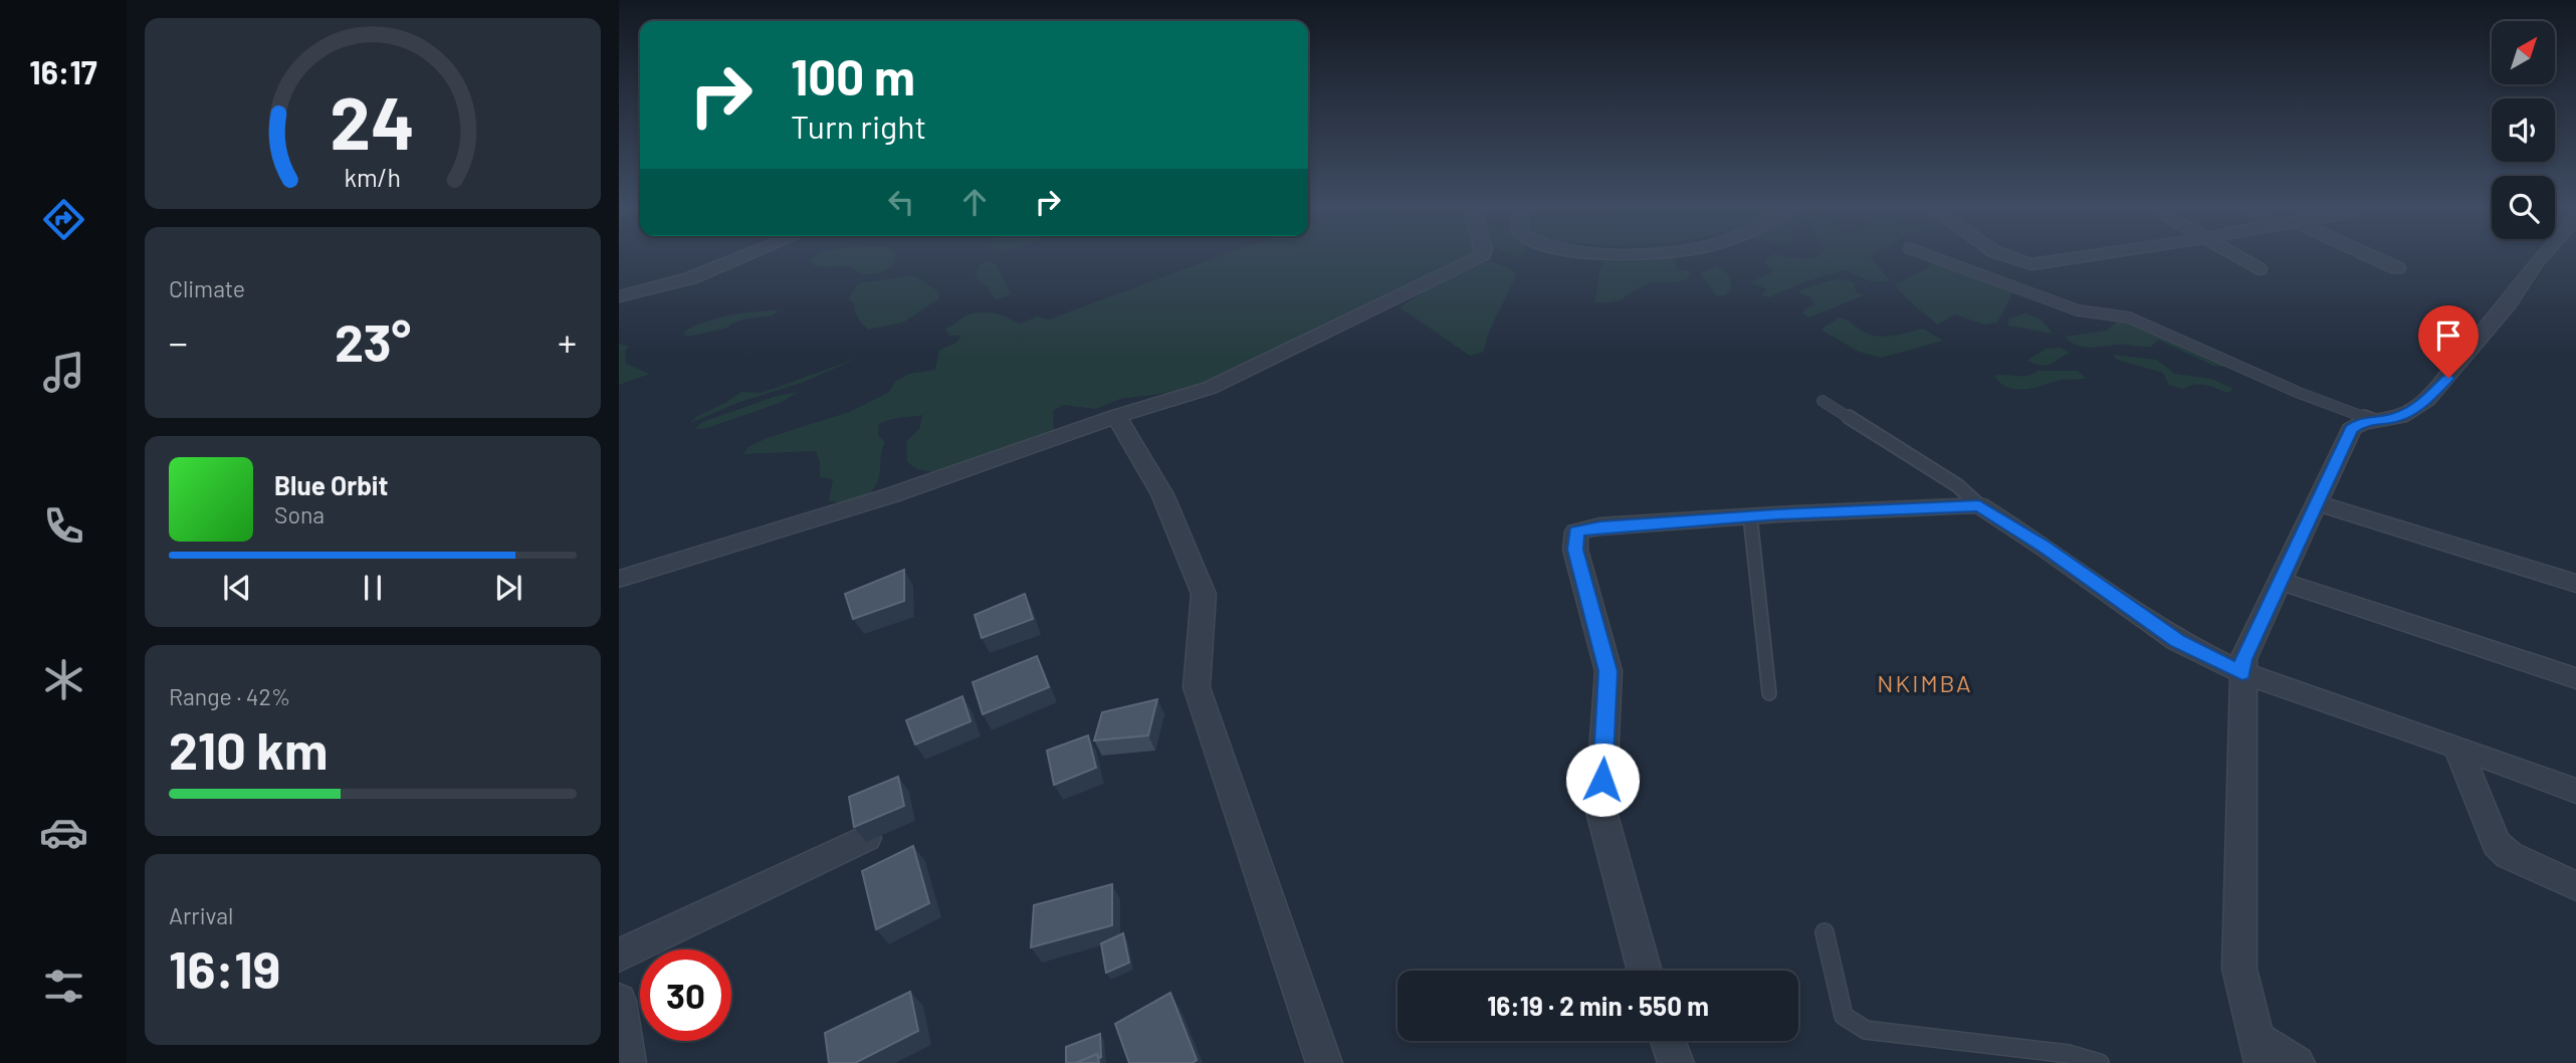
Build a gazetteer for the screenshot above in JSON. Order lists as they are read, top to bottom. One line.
{"districts":["NKIMBA"],"north":"top right","page":{"tabs":"16:17","turn":["100 m","Turn right"],"tile":["Climate",["Range · 42%","210 km"],["Arrival","16:19"]],"heat":["−","23°","+"],"song":["Blue Orbit","Sona"],"limit":"30","trip":"16:19 · 2 min · 550 m","gauge":["24","km/h"]}}
